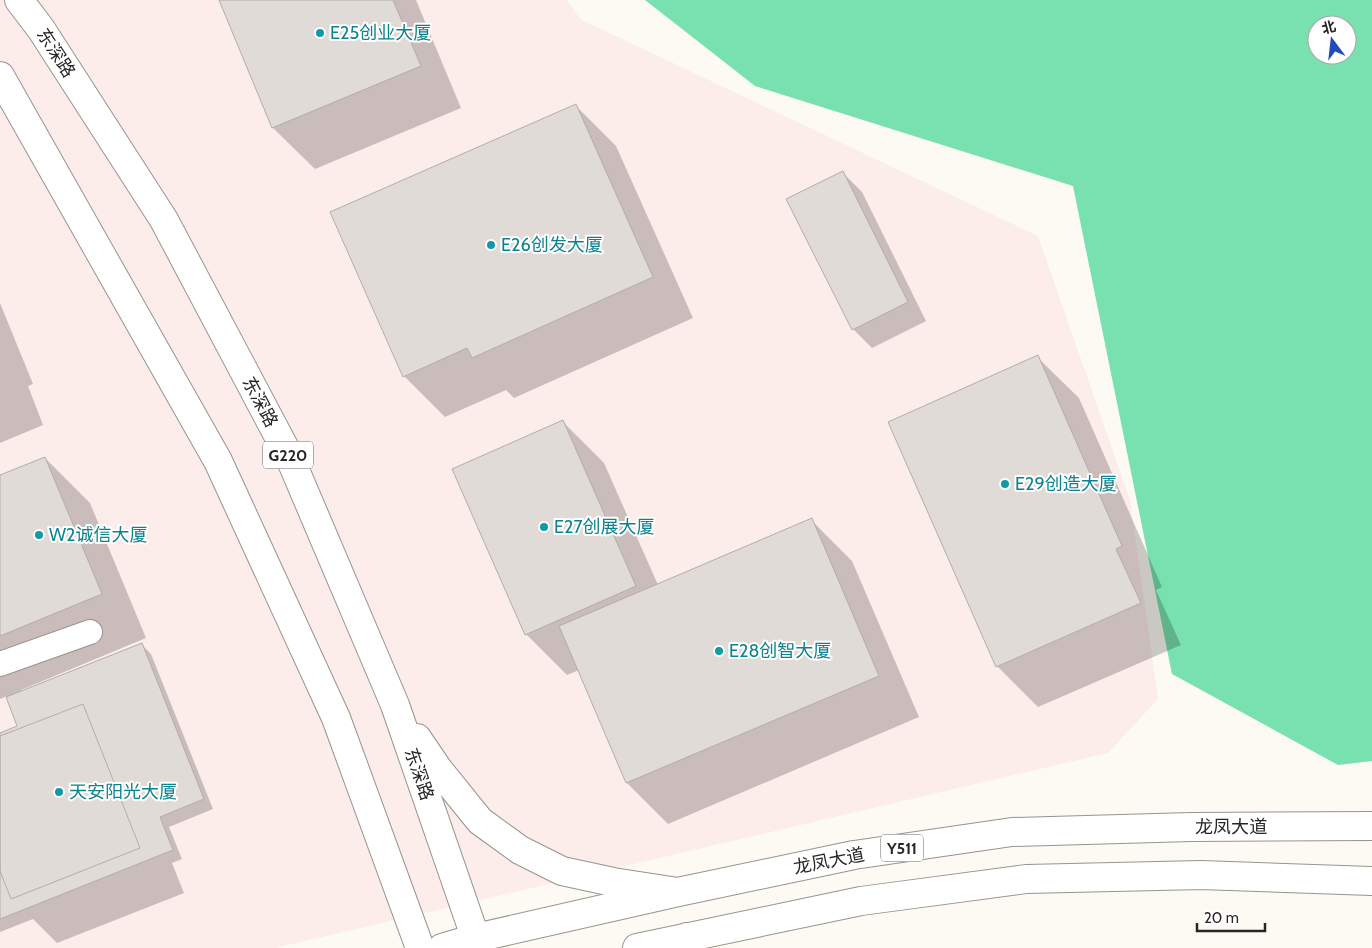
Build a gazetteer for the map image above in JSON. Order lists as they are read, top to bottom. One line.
{"streets":{"main road":["东深路","G220","龙凤大道","Y511"]},"crossings":[["东深路","龙凤大道"]],"places":["E25创业大厦","E26创发大厦","E29创造大厦","E27创展大厦","W2诚信大厦","E28创智大厦","天安阳光大厦"],"scale_bar":"20 m","north":"top"}
